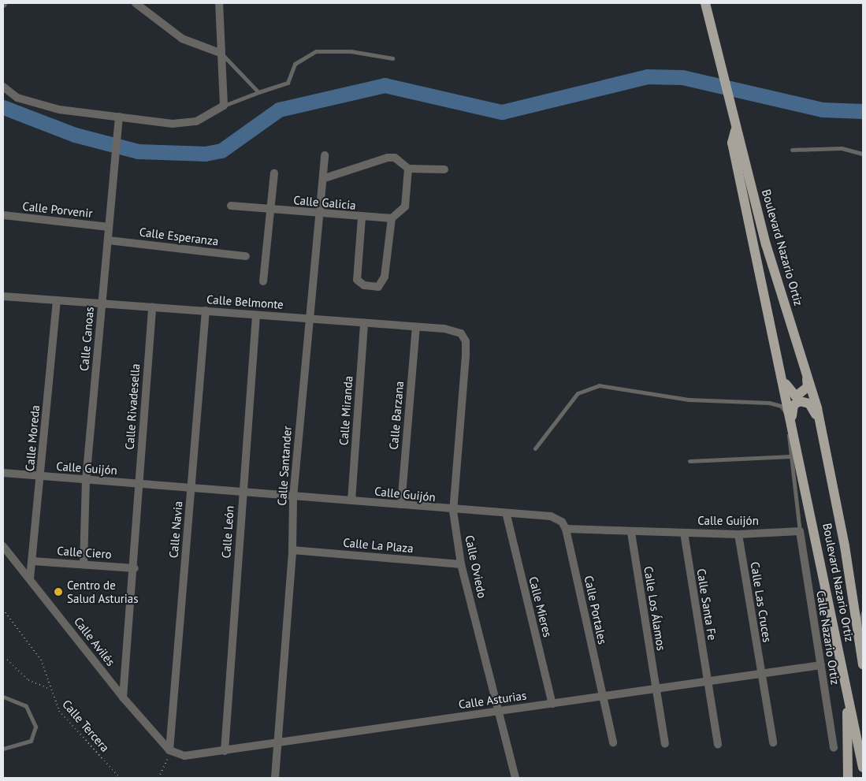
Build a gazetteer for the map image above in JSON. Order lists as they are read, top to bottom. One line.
{"streets":{"main road":["Boulevard Nazario Ortiz"],"street":["Calle Galicia","Calle Porvenir","Calle Esperanza","Calle Belmonte","Calle Canoas","Calle Rivadesella","Calle Miranda","Calle Barzana","Calle Moreda","Calle Santander","Calle Guijón","Calle Navia","Calle León","Calle La Plaza","Calle Ciero","Calle Oviedo","Calle Las Cruces","Calle Santa Fe","Calle Mieres","Calle Los Álamos","Calle Portales","Calle Nazario Ortiz","Calle Avilés","Calle Asturias"],"path":["Calle Tercera"]},"crossings":[["Calle Galicia","Calle Santander"],["Calle Porvenir","Calle Canoas"],["Calle Esperanza","Calle Canoas"],["Calle Belmonte","Calle Canoas"],["Calle Belmonte","Calle Rivadesella"],["Calle Belmonte","Calle Miranda"],["Calle Belmonte","Calle Barzana"],["Calle Belmonte","Calle Moreda"],["Calle Belmonte","Calle Santander"],["Calle Belmonte","Calle Navia"],["Calle Belmonte","Calle León"],["Calle Belmonte","Calle Oviedo"],["Calle Canoas","Calle Guijón"],["Calle Canoas","Calle Ciero"],["Calle Rivadesella","Calle Guijón"],["Calle Rivadesella","Calle Ciero"],["Calle Rivadesella","Calle Avilés"],["Calle Miranda","Calle Guijón"],["Calle Barzana","Calle Guijón"],["Calle Moreda","Calle Guijón"],["Calle Moreda","Calle Ciero"],["Calle Moreda","Calle Avilés"],["Calle Santander","Calle Guijón"],["Calle Santander","Calle La Plaza"],["Calle Santander","Calle Asturias"],["Calle Guijón","Calle Navia"],["Calle Guijón","Calle León"],["Calle Guijón","Calle Oviedo"],["Calle Guijón","Calle Las Cruces"],["Calle Guijón","Calle Santa Fe"],["Calle Guijón","Calle Mieres"],["Calle Guijón","Calle Los Álamos"],["Calle Guijón","Calle Portales"],["Calle Guijón","Calle Nazario Ortiz"],["Calle Navia","Calle Avilés"],["Calle Navia","Calle Asturias"],["Calle León","Calle Asturias"],["Calle La Plaza","Calle Oviedo"],["Calle Oviedo","Calle Asturias"],["Calle Las Cruces","Calle Asturias"],["Calle Santa Fe","Calle Asturias"],["Calle Mieres","Calle Asturias"],["Calle Los Álamos","Calle Asturias"],["Calle Portales","Calle Asturias"],["Calle Nazario Ortiz","Calle Asturias"],["Calle Avilés","Calle Asturias"]],"places":["Centro de Salud Asturias"]}
